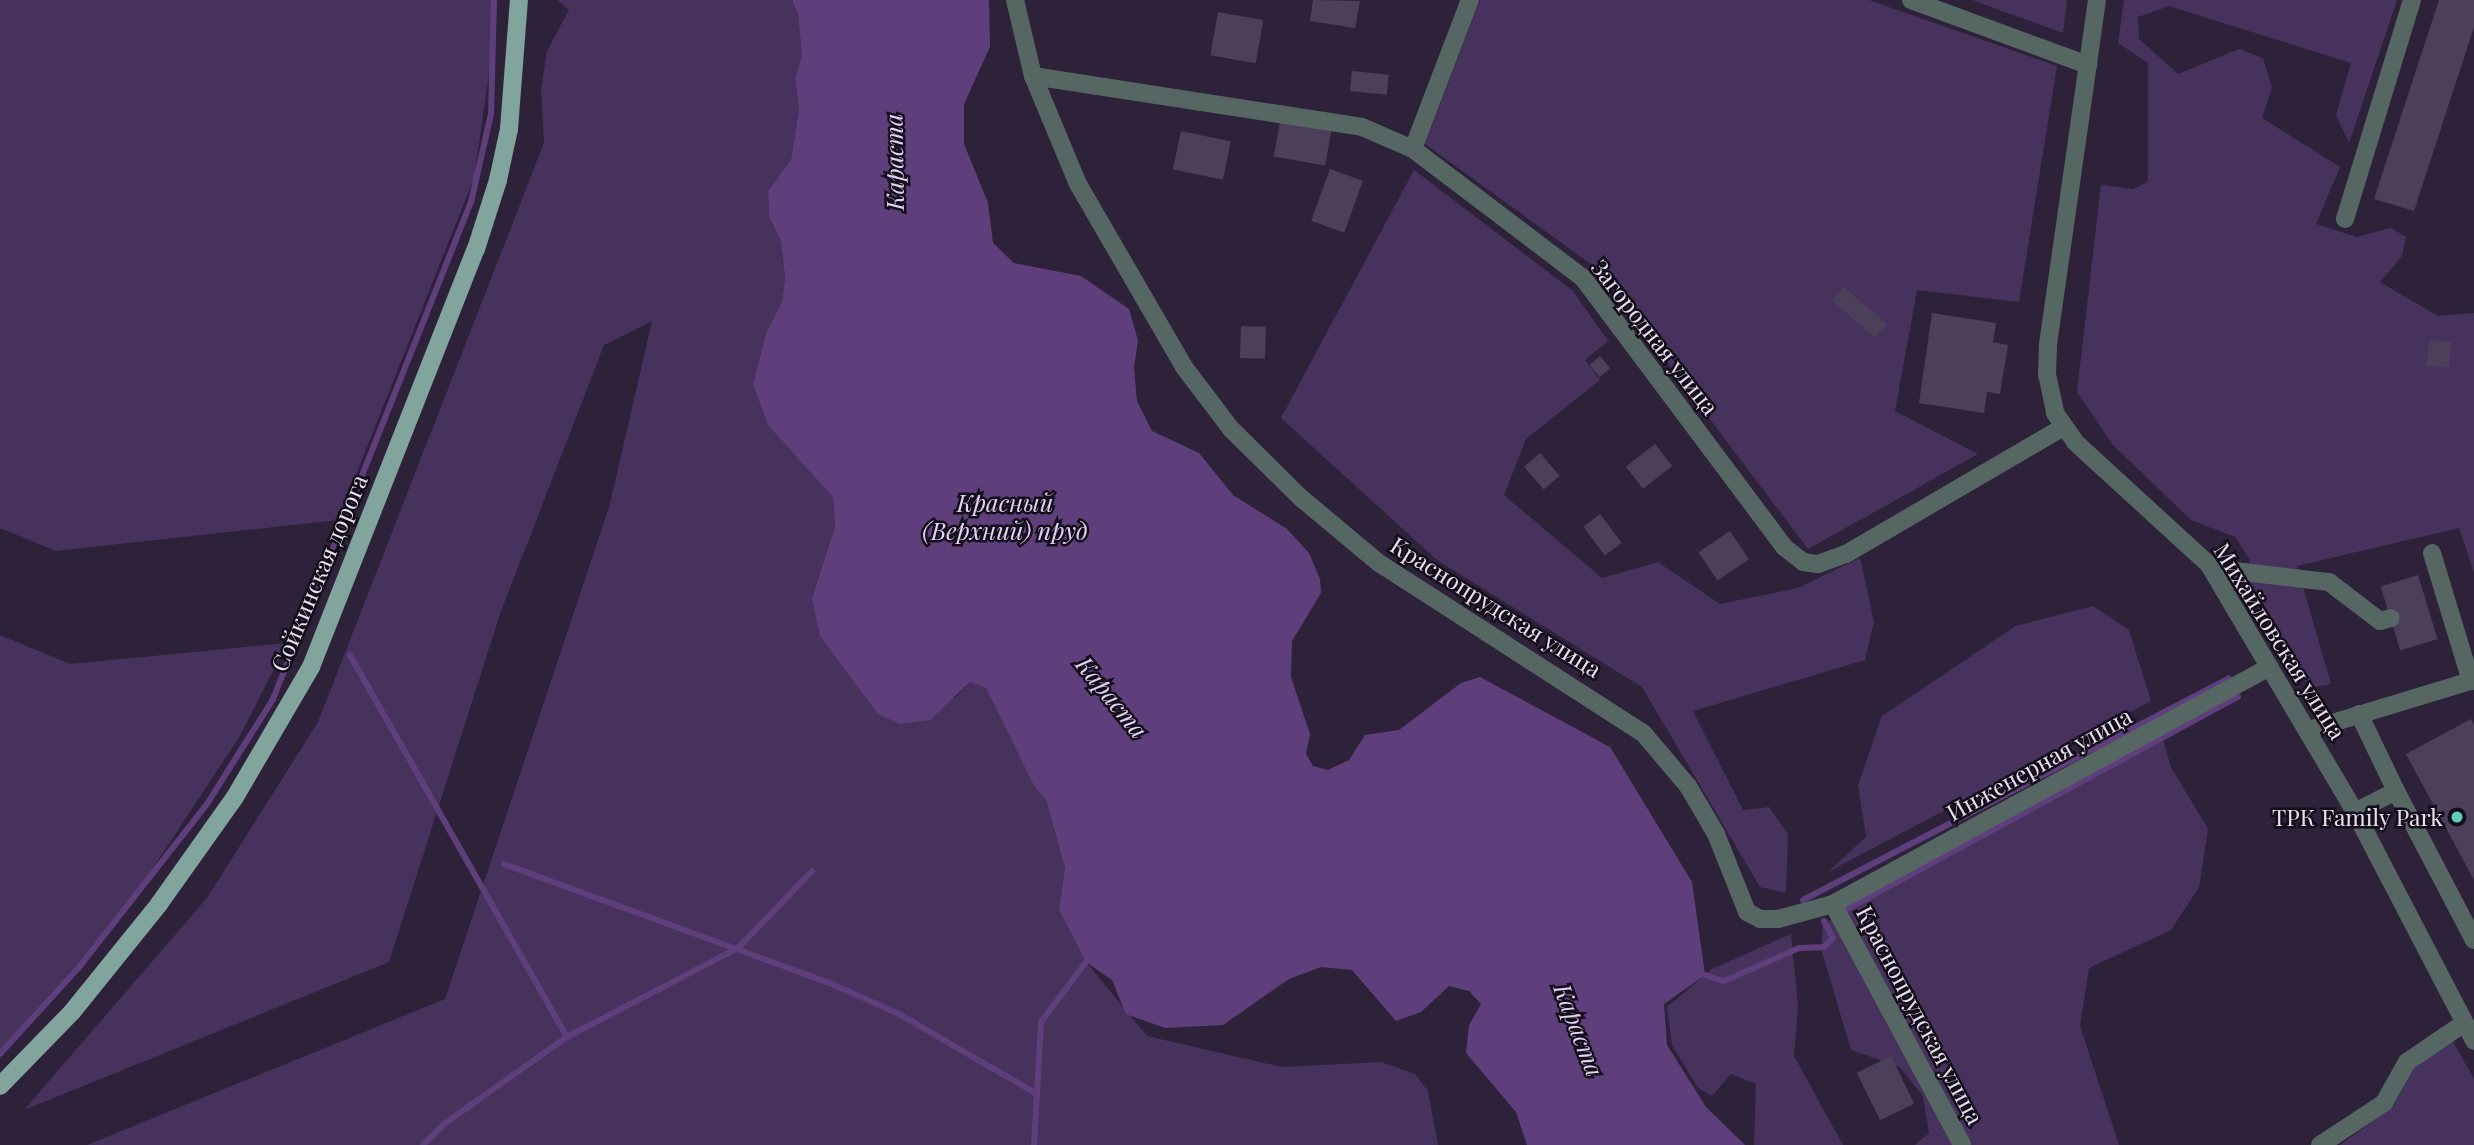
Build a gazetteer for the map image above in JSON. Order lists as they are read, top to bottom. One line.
{"streets":{"main road":["Сойкинская дорога"],"street":["Загородная улица","Краснопрудская улица","Михайловская улица","Инженерная улица"]},"crossings":[["Загородная улица","Краснопрудская улица"],["Загородная улица","Михайловская улица"],["Краснопрудская улица","Инженерная улица"],["Михайловская улица","Инженерная улица"]],"water":["Караста","Красный (Верхний) пруд"],"places":["ТРК Family Park"]}
